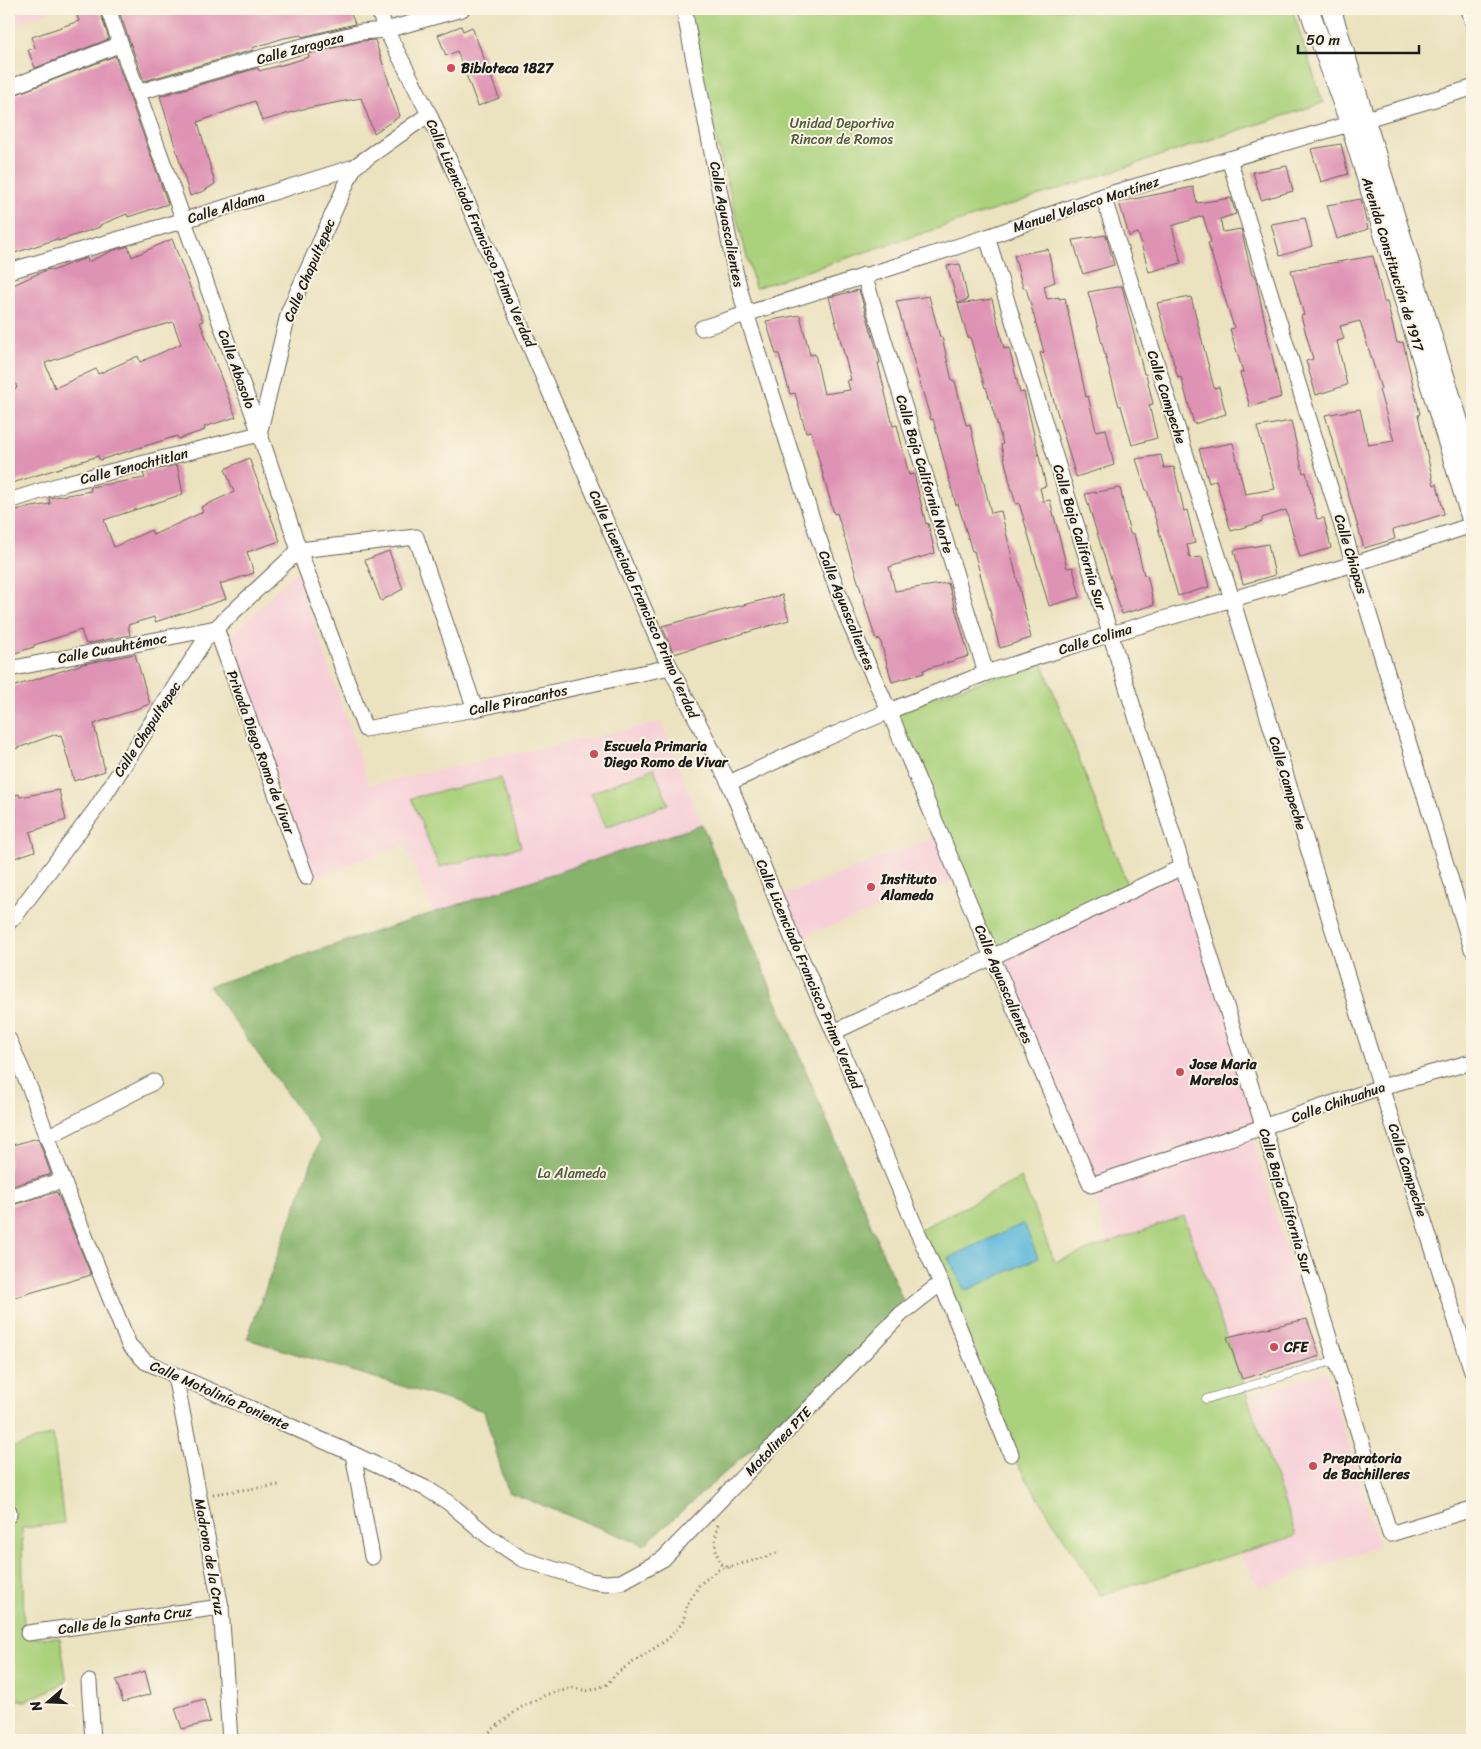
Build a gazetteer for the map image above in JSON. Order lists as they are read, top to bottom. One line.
{"streets":{"street":["Calle Zaragoza","Manuel Velasco Martínez","Calle Aldama","Calle Aguascalientes","Calle Licenciado Francisco Primo Verdad","Avenida Constitución de 1917","Calle Chapultepec","Calle Abasolo","Calle Campeche","Calle Tenochtitlan","Calle Baja California Norte","Calle Baja California Sur","Calle Chiapas","Calle Colima","Calle Cuauhtémoc","Calle Piracantos","Privada Diego Romo de Vivar","Calle Chihuahua","Calle Motolinía Poniente","Motolinea PTE","Madrono de la Cruz","Calle de la Santa Cruz"]},"crossings":[["Calle Zaragoza","Calle Licenciado Francisco Primo Verdad"],["Calle Zaragoza","Calle Abasolo"],["Manuel Velasco Martínez","Calle Aguascalientes"],["Manuel Velasco Martínez","Avenida Constitución de 1917"],["Manuel Velasco Martínez","Calle Campeche"],["Manuel Velasco Martínez","Calle Baja California Norte"],["Manuel Velasco Martínez","Calle Baja California Sur"],["Manuel Velasco Martínez","Calle Chiapas"],["Calle Aldama","Calle Licenciado Francisco Primo Verdad"],["Calle Aldama","Calle Chapultepec"],["Calle Aldama","Calle Abasolo"],["Calle Aguascalientes","Calle Colima"],["Calle Aguascalientes","Calle Chihuahua"],["Calle Licenciado Francisco Primo Verdad","Calle Colima"],["Calle Licenciado Francisco Primo Verdad","Calle Piracantos"],["Calle Licenciado Francisco Primo Verdad","Motolinea PTE"],["Avenida Constitución de 1917","Calle Colima"],["Calle Chapultepec","Calle Abasolo"],["Calle Chapultepec","Calle Tenochtitlan"],["Calle Chapultepec","Calle Cuauhtémoc"],["Calle Chapultepec","Privada Diego Romo de Vivar"],["Calle Abasolo","Calle Tenochtitlan"],["Calle Abasolo","Calle Piracantos"],["Calle Campeche","Calle Colima"],["Calle Campeche","Calle Chihuahua"],["Calle Baja California Norte","Calle Colima"],["Calle Baja California Sur","Calle Colima"],["Calle Baja California Sur","Calle Chihuahua"],["Calle Chiapas","Calle Colima"],["Calle Cuauhtémoc","Privada Diego Romo de Vivar"],["Calle Motolinía Poniente","Motolinea PTE"],["Calle Motolinía Poniente","Madrono de la Cruz"],["Madrono de la Cruz","Calle de la Santa Cruz"]],"parks":["Unidad Deportiva Rincon de Romos","La Alameda"],"places":["Bibloteca 1827","Escuela Primaria Diego Romo de Vivar","Instituto Alameda","Jose Maria Morelos","CFE","Preparatoria de Bachilleres"],"scale_bar":"50 m","north":"left"}
